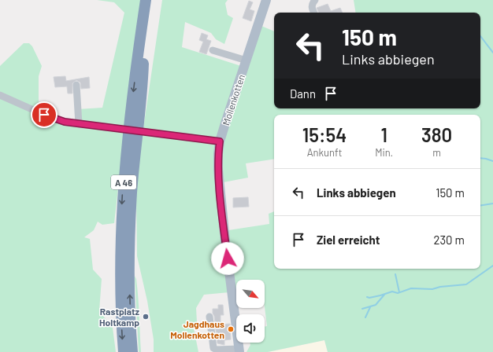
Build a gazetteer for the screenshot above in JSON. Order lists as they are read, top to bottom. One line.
{"streets":{"highway":["A 46"],"main road":["Mollenkotten"]},"places":["Rastplatz Holtkamp","Jagdhaus Mollenkotten"],"north":"bottom right","page":{"turn":["150 m","Links abbiegen"],"then":"Dann","eta":["15:54","Ankunft","1","Min.","380","m"],"list":[{"name":"Links abbiegen","value":"150 m"},{"name":"Ziel erreicht","value":"230 m"}]}}
